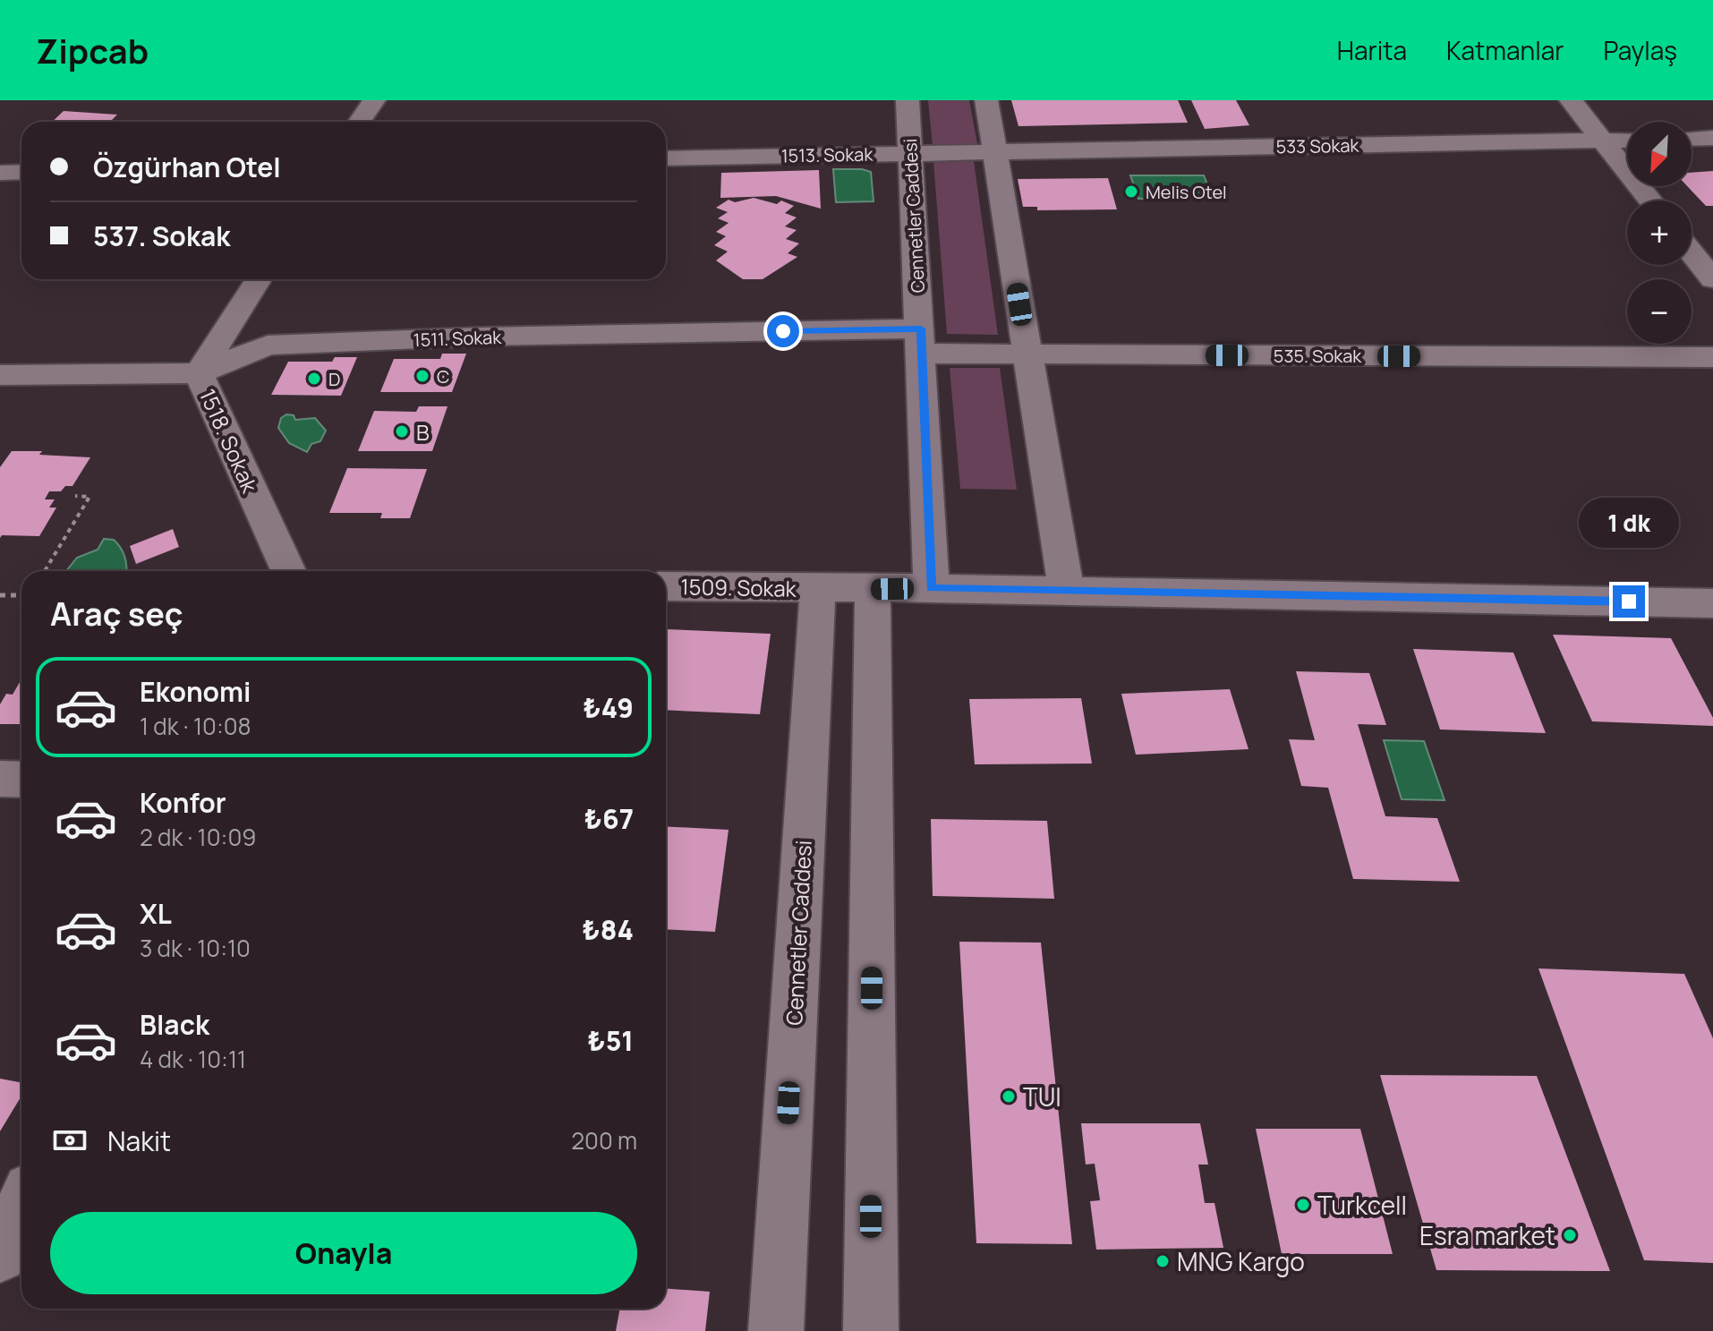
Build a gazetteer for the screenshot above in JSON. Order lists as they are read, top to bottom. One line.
{"streets":{"street":["533 Sokak","1513. Sokak","Cennetler Caddesi","1511. Sokak","535. Sokak","1518. Sokak","1509. Sokak"]},"crossings":[["533 Sokak","1513. Sokak"],["1513. Sokak","Cennetler Caddesi"],["Cennetler Caddesi","1511. Sokak"],["Cennetler Caddesi","535. Sokak"],["Cennetler Caddesi","1509. Sokak"],["1511. Sokak","535. Sokak"],["1511. Sokak","1518. Sokak"]],"places":["Melis Otel","C","D","B","TUI","Turkcell","Esra market","MNG Kargo"],"north":"bottom left","page":{"header":"Zipcab","nav":["Harita","Katmanlar","Paylaş"],"map_buttons":["+","−"],"banner":["Özgürhan Otel","537. Sokak"],"bubble":"1 dk","heading":"Araç seç","list":[{"name":"Ekonomi","note":"1 dk · 10:08","value":"₺49"},{"name":"Konfor","note":"2 dk · 10:09","value":"₺67"},{"name":"XL","note":"3 dk · 10:10","value":"₺84"},{"name":"Black","note":"4 dk · 10:11","value":"₺51"}],"pay":["Nakit","200 m"],"buttons":"Onayla"}}
